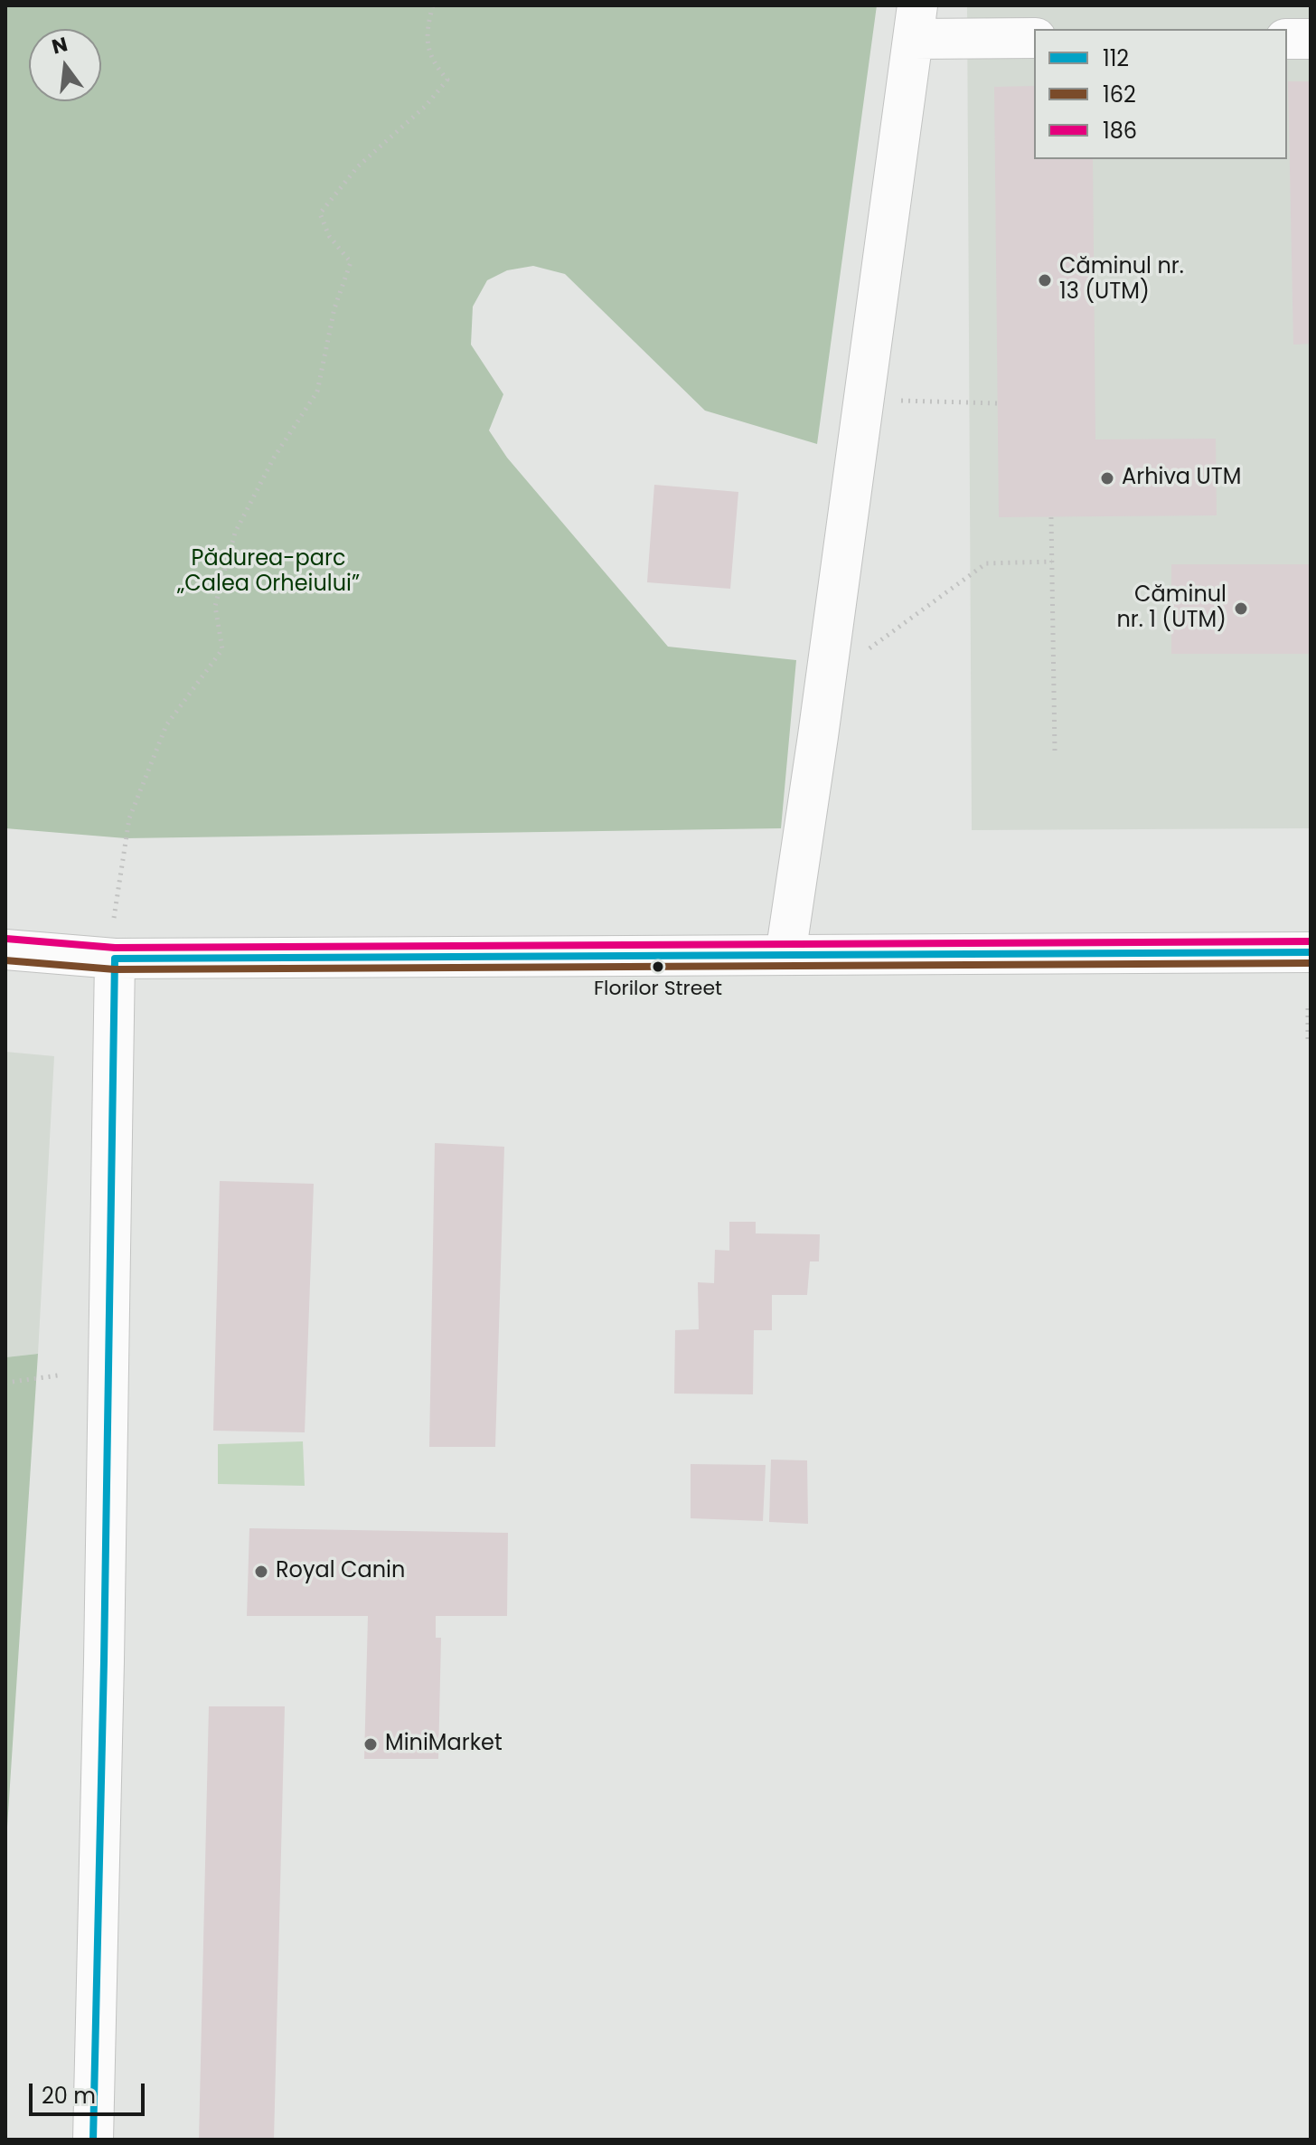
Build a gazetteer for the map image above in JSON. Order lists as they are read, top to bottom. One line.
{"parks":["Pădurea-parc „Calea Orheiului”"],"places":["Căminul nr. 13 (UTM)","Arhiva UTM","Căminul nr. 1 (UTM)","Florilor Street","Royal Canin","MiniMarket"],"lines":["transit line 186","transit line 112","transit line 162"],"legend":["112","162","186"],"scale_bar":"20 m","north":"top"}
